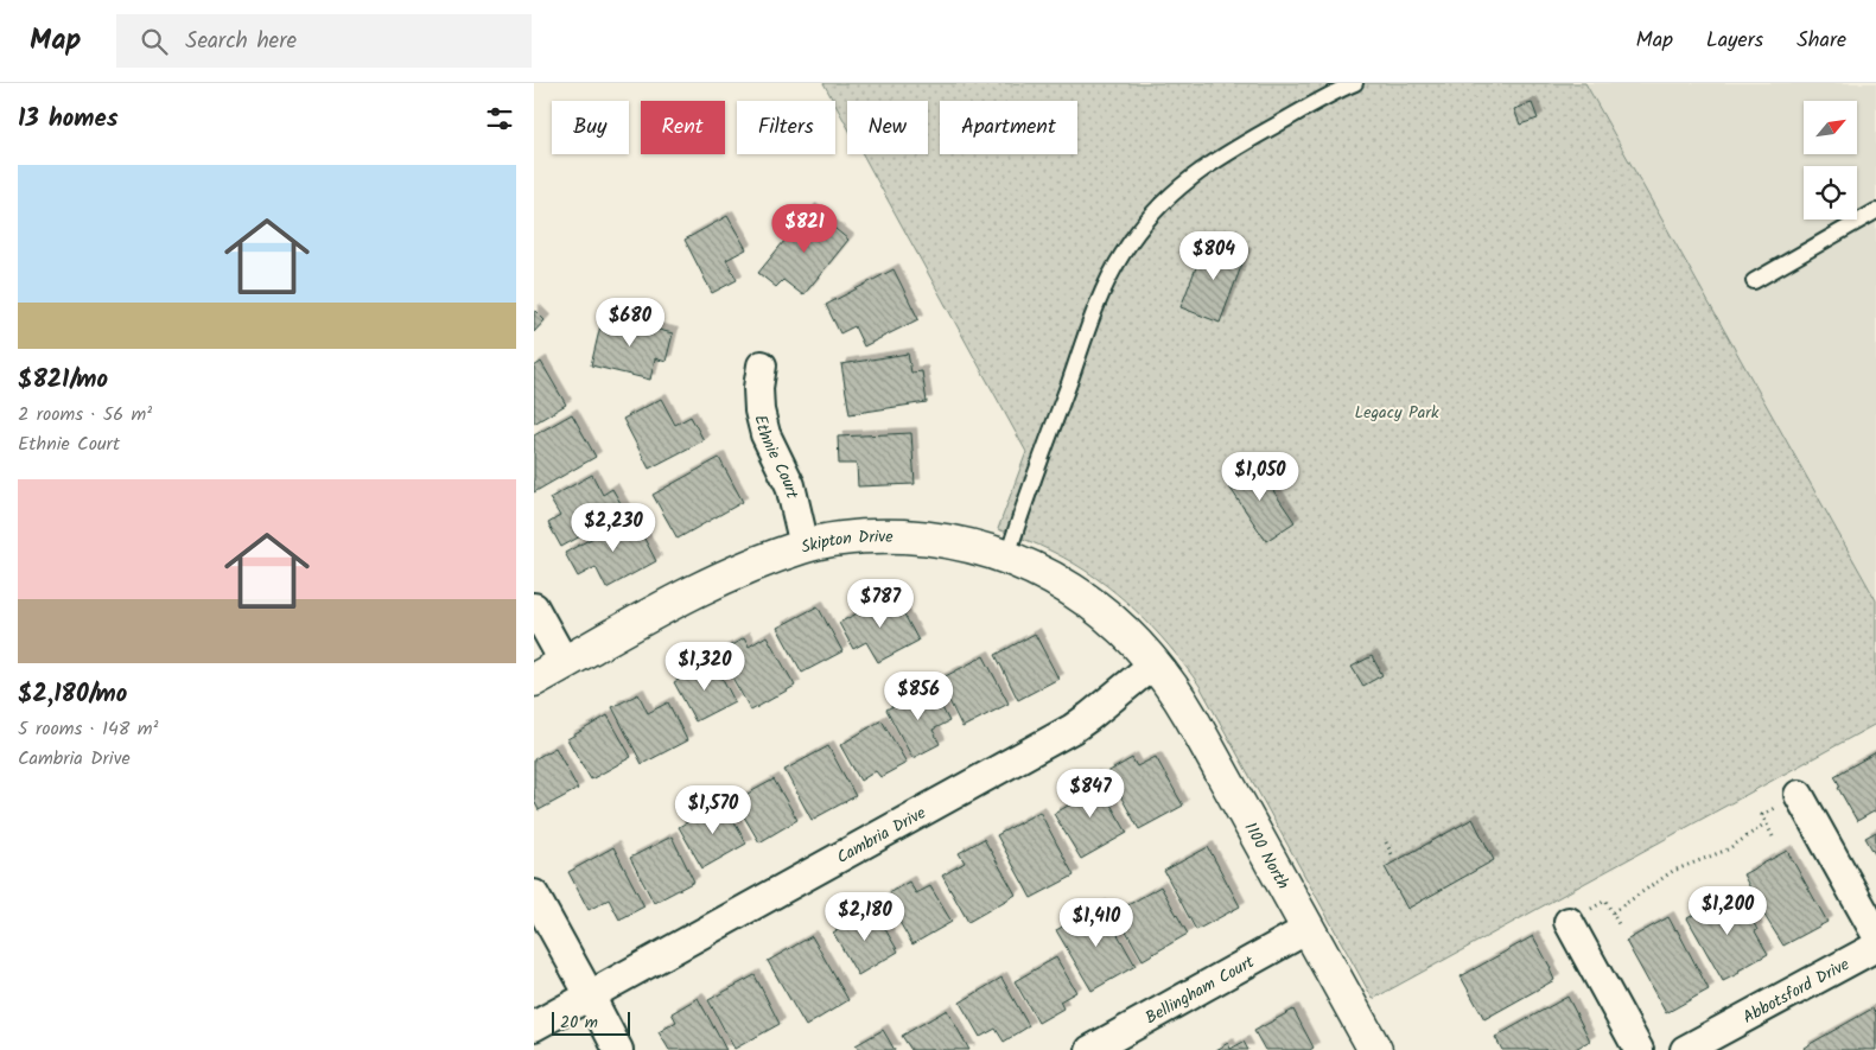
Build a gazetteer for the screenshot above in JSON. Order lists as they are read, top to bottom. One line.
{"streets":{"street":["Ethnie Court","Skipton Drive","Cambria Drive","1100 North","Bellingham Court","Abbotsford Drive"]},"crossings":[["Ethnie Court","Skipton Drive"],["Skipton Drive","Cambria Drive"],["Skipton Drive","1100 North"],["Cambria Drive","1100 North"],["1100 North","Bellingham Court"]],"parks":["Legacy Park"],"scale_bar":"20 m","north":"top right","page":{"header":"Map","search":"Search here","nav":["Map","Layers","Share"],"heading":"13 homes","chip":["Buy","Rent","Filters","New","Apartment"],"list":[{"name":"$821/mo","note":"2 rooms · 56 m² · Ethnie Court"},{"name":"$2,180/mo","note":"5 rooms · 148 m² · Cambria Drive"}],"price":["$821","$804","$680","$1,050","$2,230","$787","$1,320","$856","$847","$1,570","$1,200","$2,180","$1,410"],"scale":"20 m"}}
